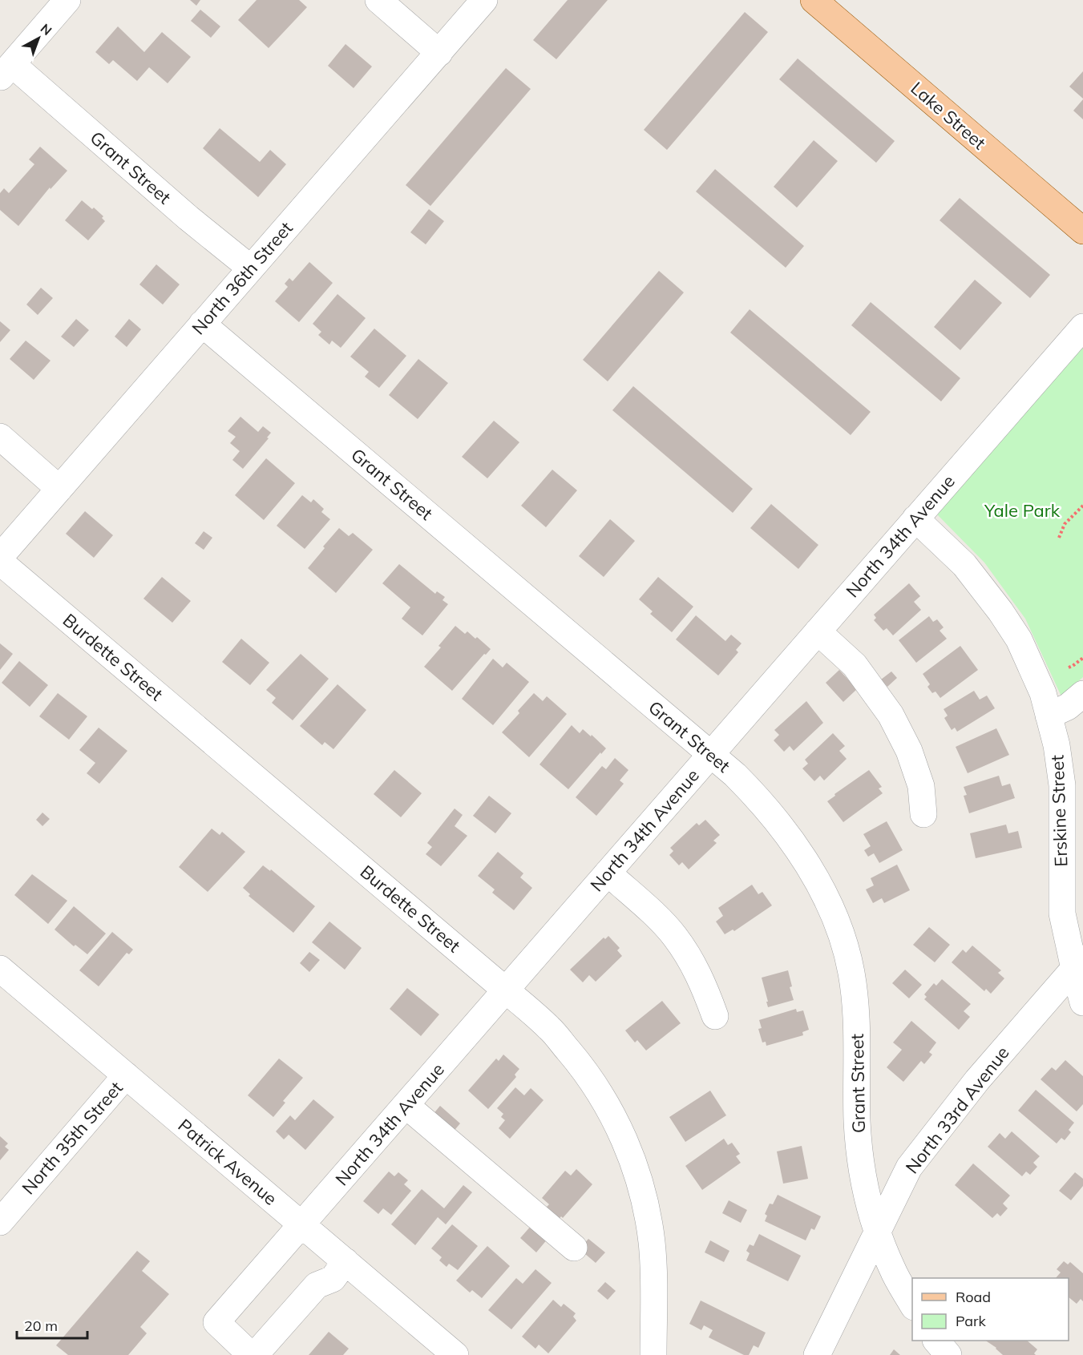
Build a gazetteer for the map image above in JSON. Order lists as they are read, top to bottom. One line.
{"streets":{"main road":["Lake Street"],"street":["Grant Street","North 36th Street","North 34th Avenue","Burdette Street","Erskine Street","North 33rd Avenue","North 35th Street","Patrick Avenue"]},"crossings":[["Grant Street","North 36th Street"],["Grant Street","North 34th Avenue"],["Grant Street","North 33rd Avenue"],["North 34th Avenue","Burdette Street"],["North 34th Avenue","Erskine Street"],["North 34th Avenue","Patrick Avenue"],["Erskine Street","North 33rd Avenue"],["North 35th Street","Patrick Avenue"]],"parks":["Yale Park"],"legend":["Road","Park"],"scale_bar":"20 m","north":"top right"}
